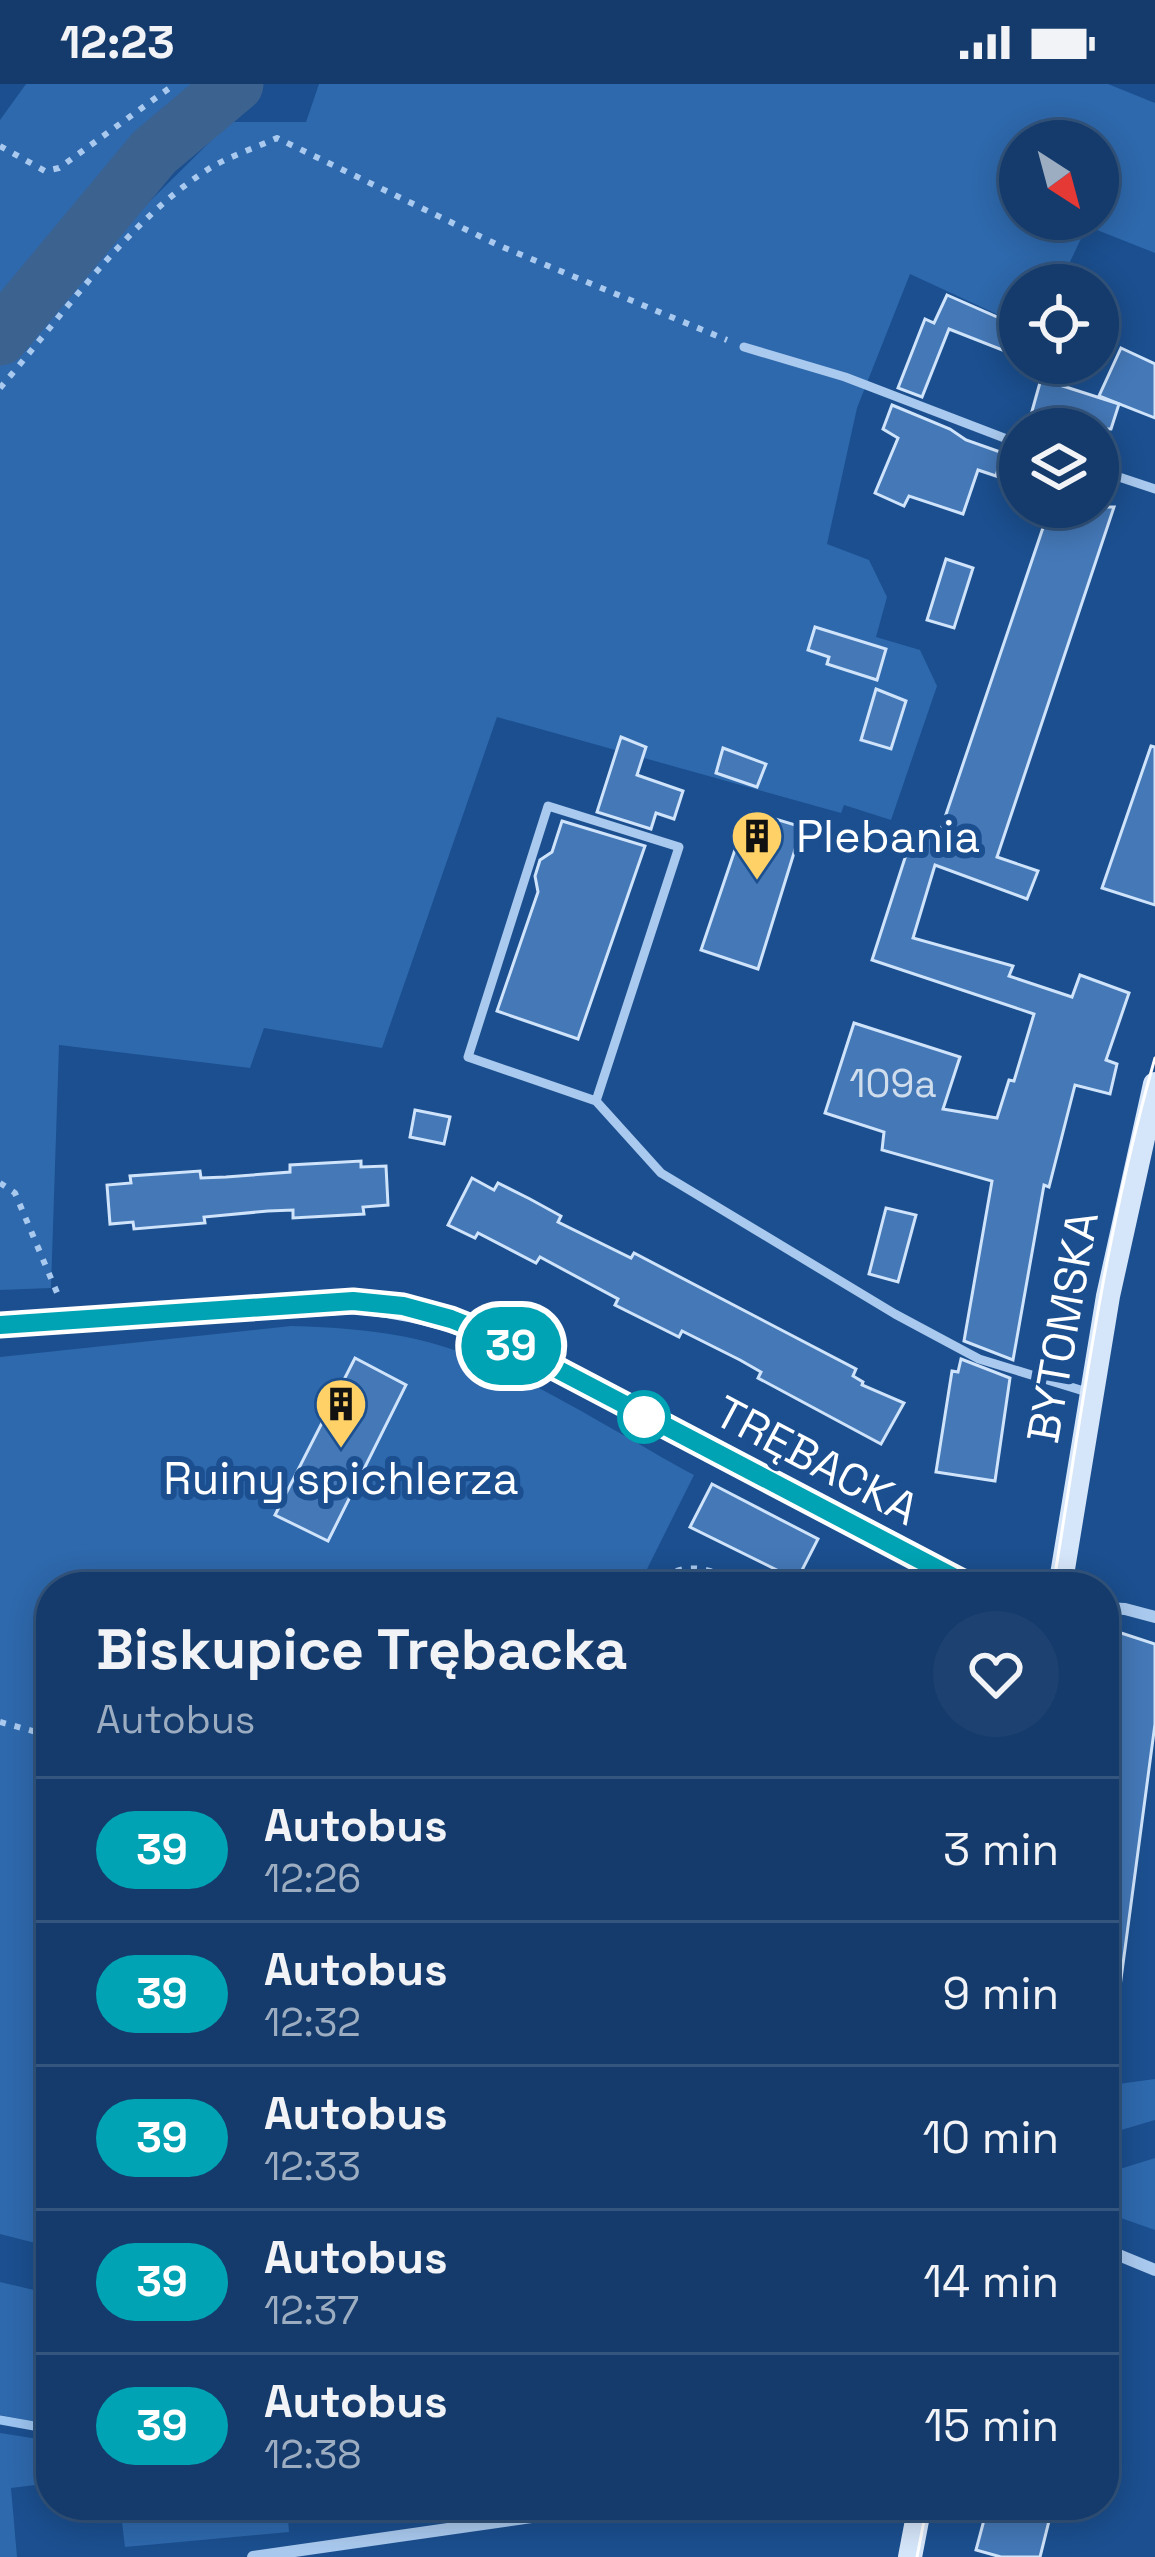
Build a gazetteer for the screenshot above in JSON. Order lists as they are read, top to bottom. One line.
{"streets":{"street":["BYTOMSKA","TRĘBACKA"]},"places":{"building":["Plebania","Ruiny spichlerza"]},"lines":["bus line 39"],"house_numbers":["109a"],"north":"bottom right","page":{"status":"12:23","on_map":"39","heading":["Biskupice Trębacka","Autobus"],"list":[{"mark":"39","name":"Autobus","note":"12:26","value":"3 min"},{"mark":"39","name":"Autobus","note":"12:32","value":"9 min"},{"mark":"39","name":"Autobus","note":"12:33","value":"10 min"},{"mark":"39","name":"Autobus","note":"12:37","value":"14 min"},{"mark":"39","name":"Autobus","note":"12:38","value":"15 min"}]}}
